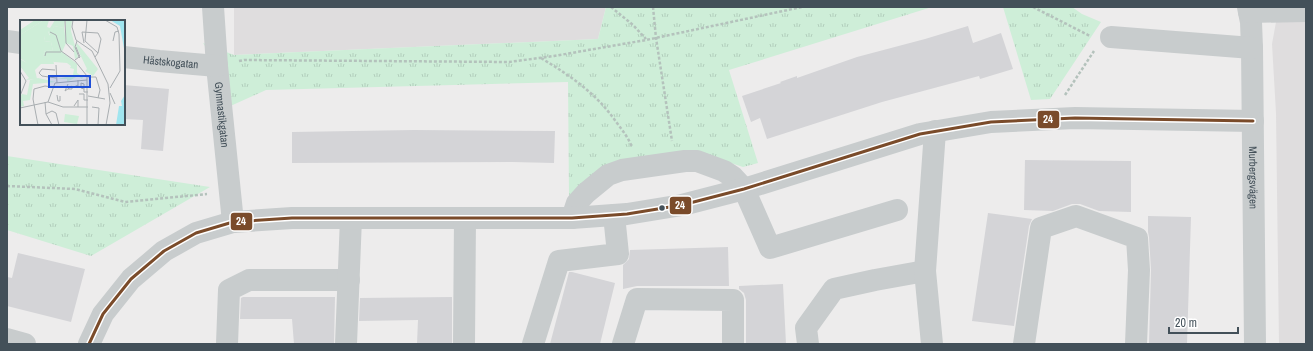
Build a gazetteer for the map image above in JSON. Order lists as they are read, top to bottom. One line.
{"streets":{"street":["Hästskogatan","Gymnastikgatan","Murbergsvägen"]},"crossings":[["Hästskogatan","Gymnastikgatan"]],"lines":["transit line 24"],"scale_bar":"20 m"}
